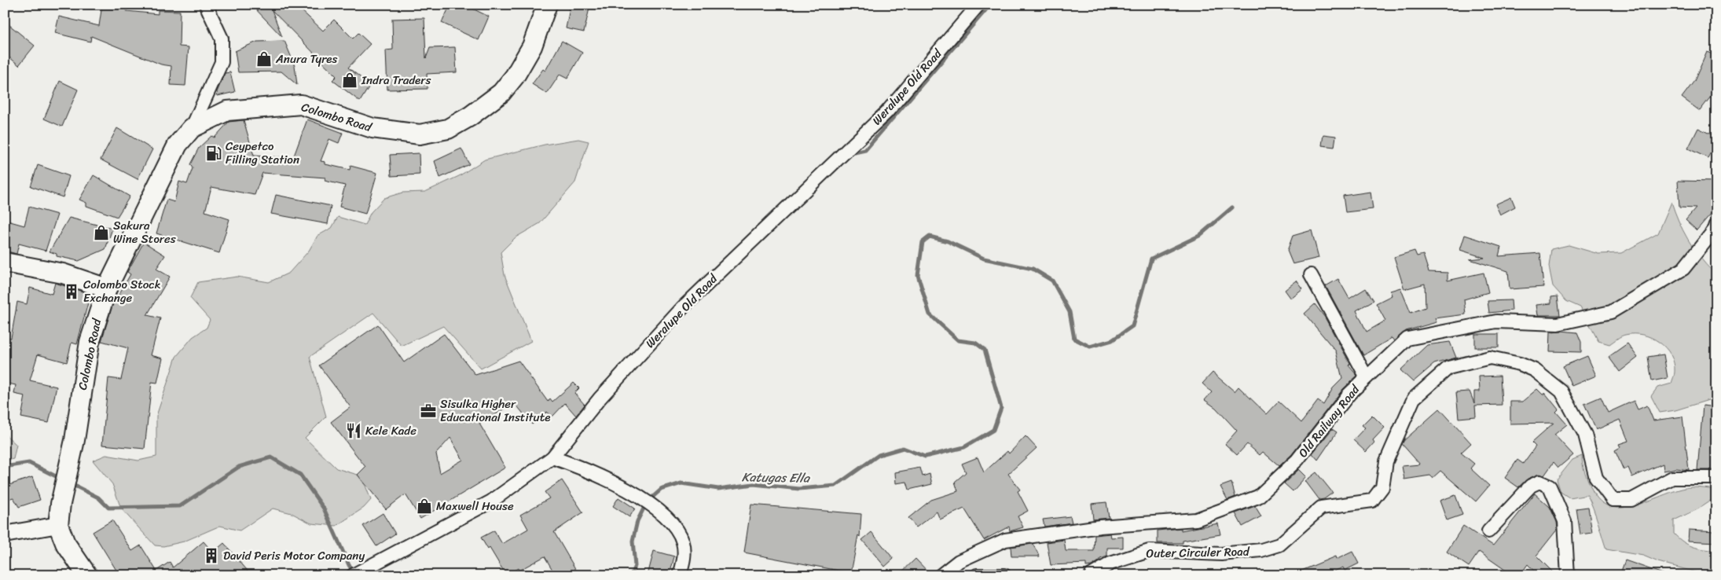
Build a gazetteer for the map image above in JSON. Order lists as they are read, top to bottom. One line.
{"streets":{"highway":["Colombo Road"],"street":["Weralupe Old Road","Old Railway Road","Outer Circuler Road"]},"water":["Katugas Ella"],"places":{"shop":["Anura Tyres","Indra Traders","Sakura Wine Stores","Maxwell House"],"fuel station":["Ceypetco Filling Station"],"building":["Colombo Stock Exchange","David Peris Motor Company"],"office":["Sisulka Higher Educational Institute"],"restaurant":["Kele Kade"]}}
